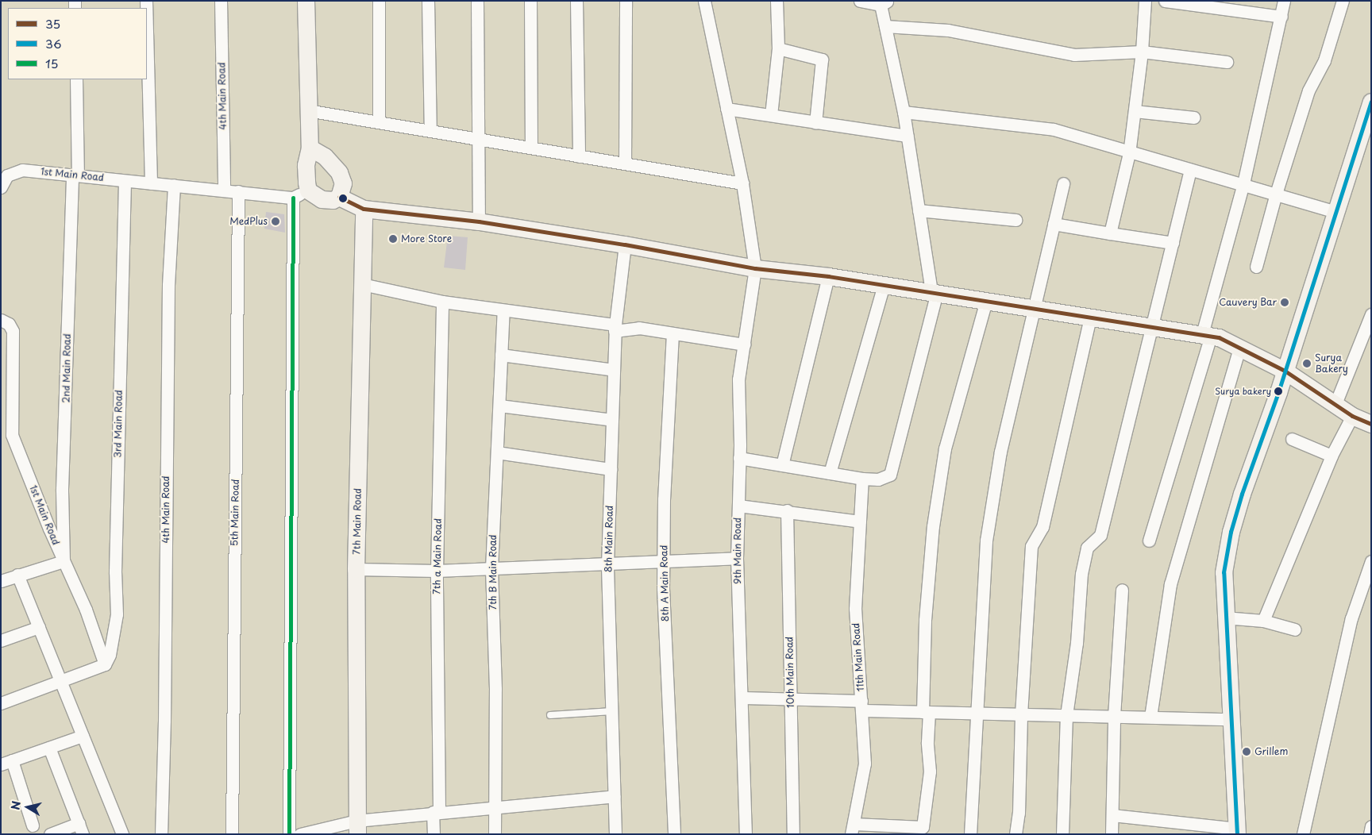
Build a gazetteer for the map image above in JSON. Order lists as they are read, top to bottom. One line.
{"streets":{"street":["4th Main Road","1st Main Road","2nd Main Road","3rd Main Road","5th Main Road","7th Main Road","8th Main Road","9th Main Road","7th a Main Road","7th B Main Road","8th A Main Road","11th Main Road","10th Main Road"]},"crossings":[["4th Main Road","1st Main Road"],["1st Main Road","2nd Main Road"],["1st Main Road","3rd Main Road"],["1st Main Road","5th Main Road"]],"places":["MedPlus","More Store","Cauvery Bar","Surya Bakery","Surya bakery","Grillem"],"lines":["transit line 36","transit line 35","transit line 15"],"legend":["35","36","15"],"north":"left"}
